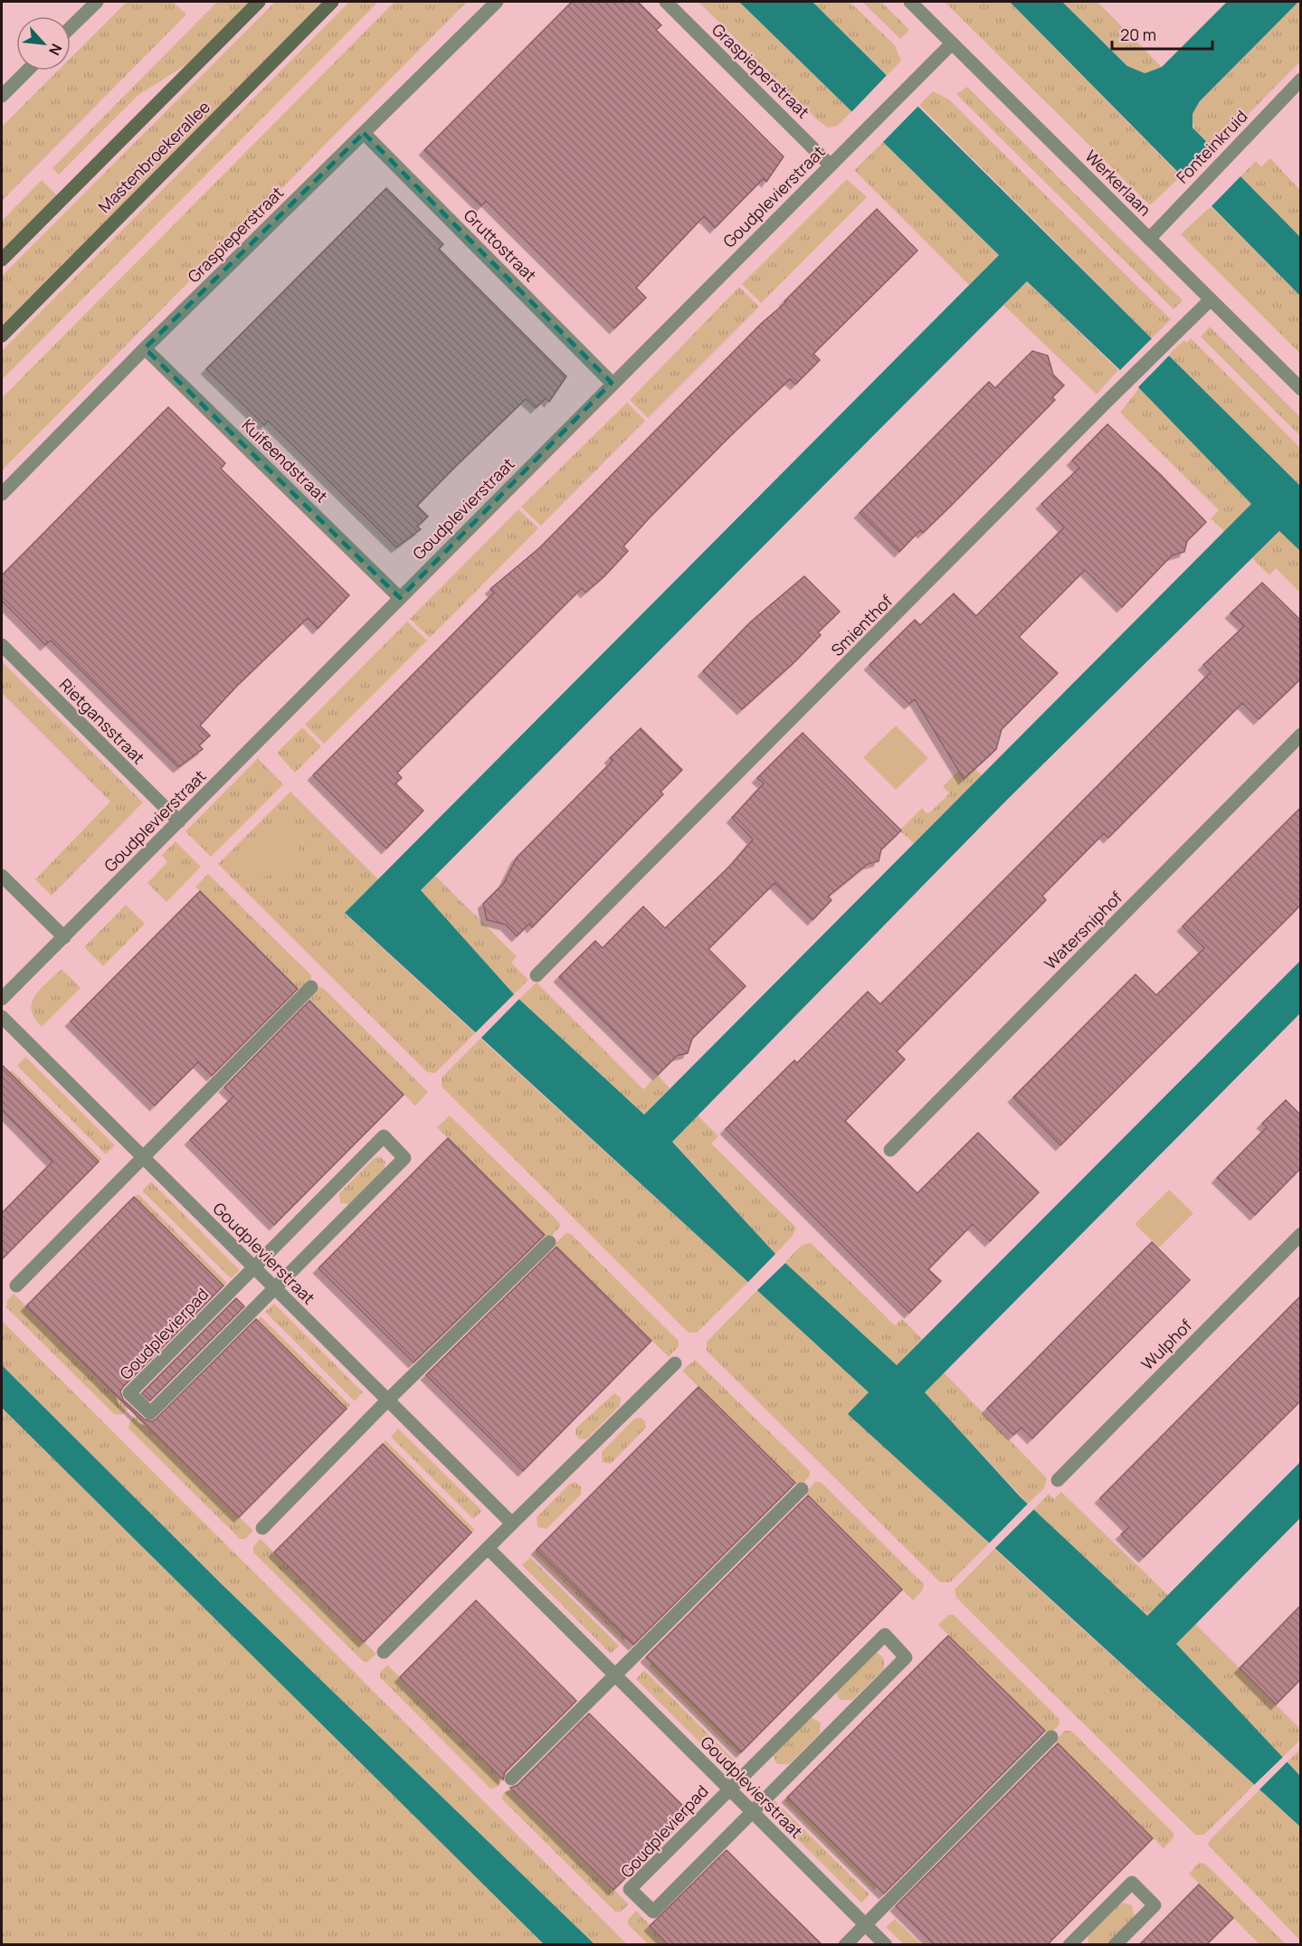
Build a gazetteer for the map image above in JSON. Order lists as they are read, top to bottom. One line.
{"streets":{"main road":["Mastenbroekerallee"],"street":["Graspieperstraat","Fonteinkruid","Werkerlaan","Goudplevierstraat","Gruttostraat","Kuifeendstraat","Smienthof","Rietgansstraat","Watersniphof","Goudplevierpad","Wulphof"]},"crossings":[["Graspieperstraat","Goudplevierstraat"],["Graspieperstraat","Gruttostraat"],["Graspieperstraat","Kuifeendstraat"],["Fonteinkruid","Werkerlaan"],["Werkerlaan","Goudplevierstraat"],["Werkerlaan","Smienthof"],["Goudplevierstraat","Gruttostraat"],["Goudplevierstraat","Kuifeendstraat"],["Goudplevierstraat","Rietgansstraat"],["Goudplevierstraat","Goudplevierpad"]],"scale_bar":"20 m","north":"bottom right"}
